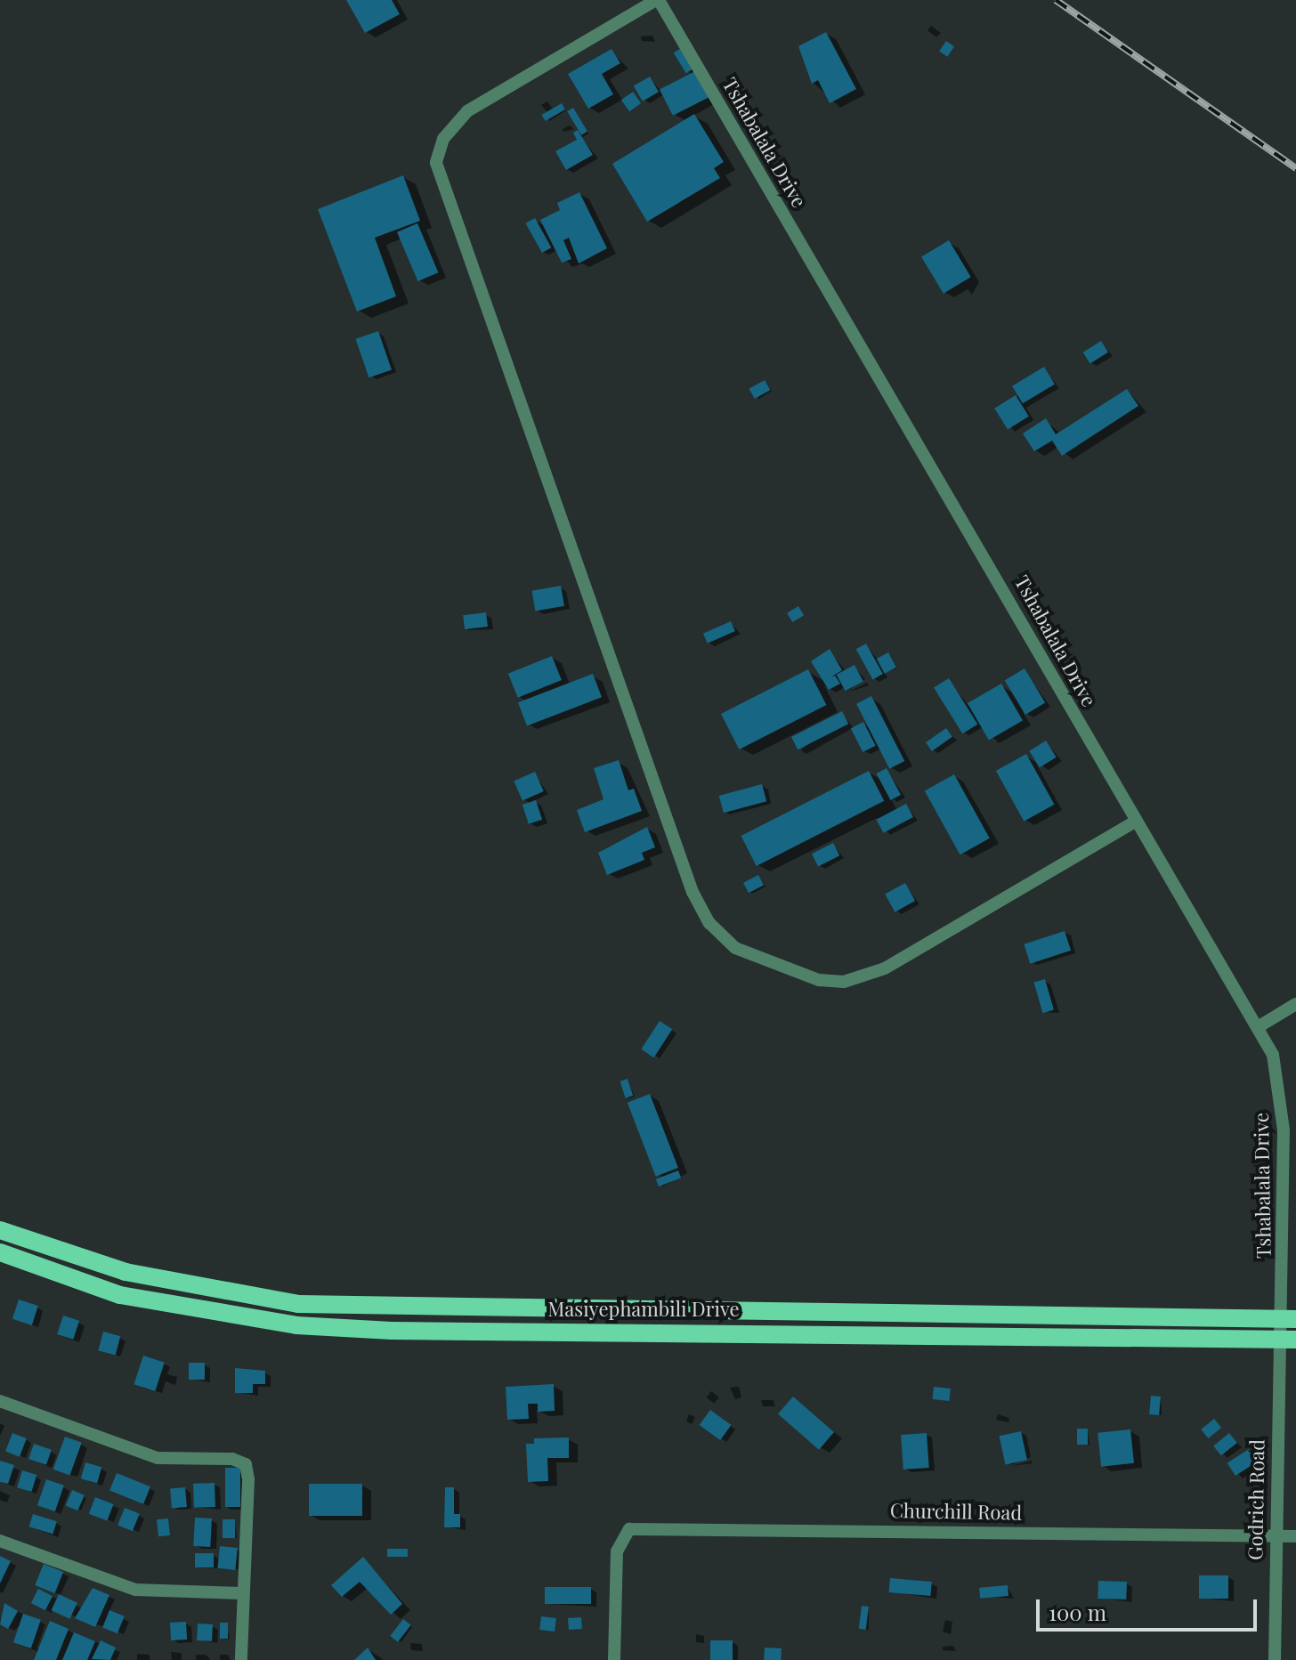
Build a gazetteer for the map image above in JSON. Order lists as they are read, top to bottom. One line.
{"streets":{"main road":["Masiyephambili Drive"],"street":["Tshabalala Drive","Godrich Road","Churchill Road"]},"crossings":[["Tshabalala Drive","Masiyephambili Drive"],["Tshabalala Drive","Godrich Road"],["Masiyephambili Drive","Godrich Road"],["Godrich Road","Churchill Road"]],"scale_bar":"100 m"}
